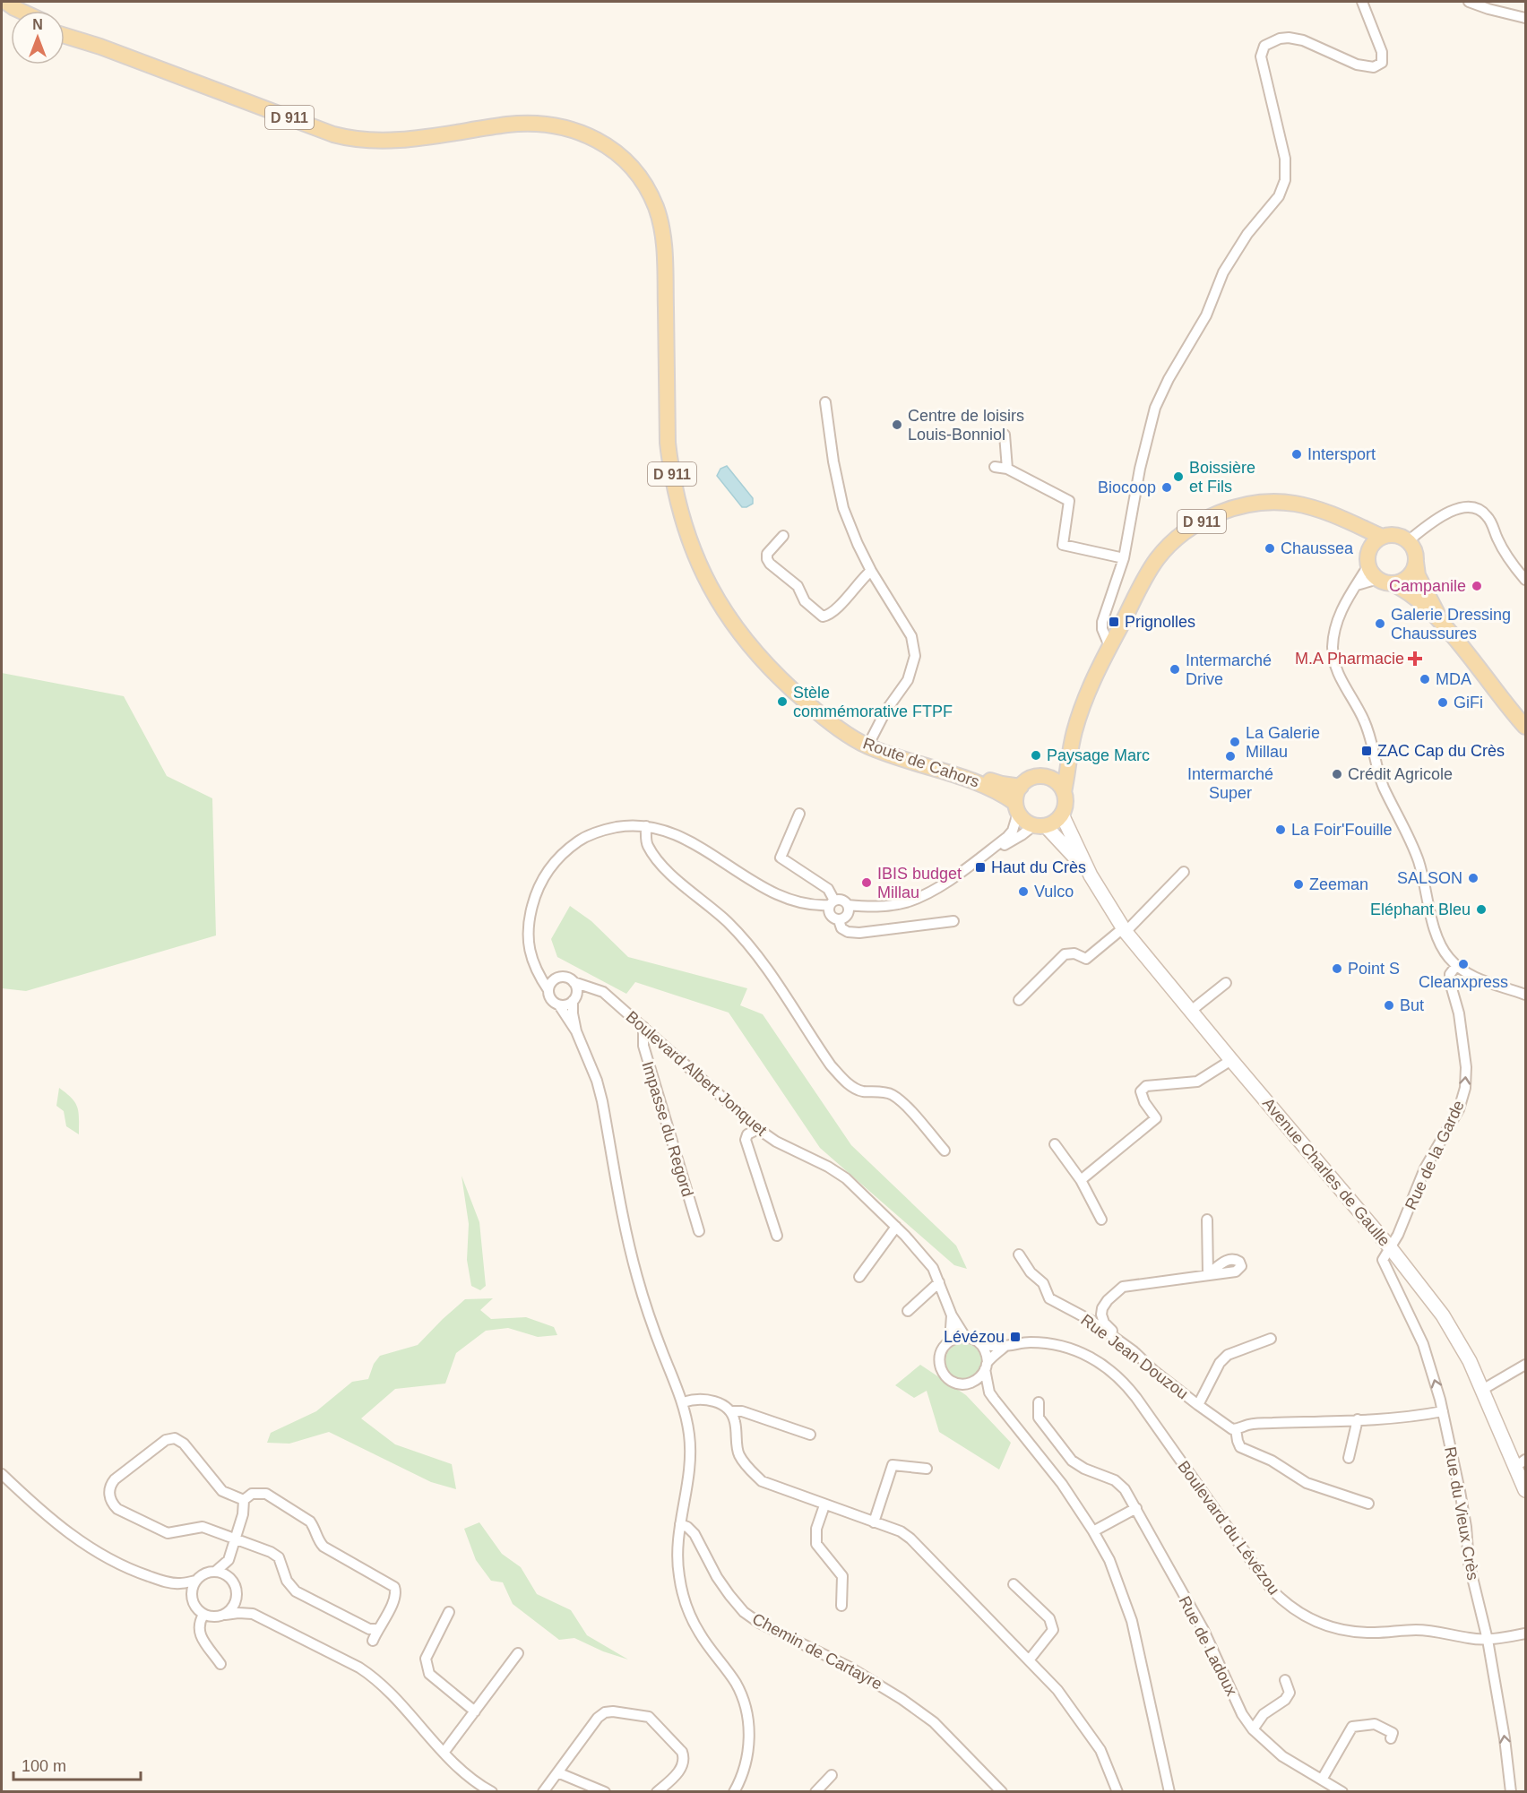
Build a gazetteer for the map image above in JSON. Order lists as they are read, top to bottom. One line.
{"streets":{"main road":["D 911","Route de Cahors","Avenue Charles de Gaulle"],"street":["Boulevard Albert Jonquet","Impasse du Regord","Rue de la Garde","Rue Jean Douzou","Rue du Vieux Crès","Boulevard du Lévézou","Rue de Ladoux","Chemin de Cartayre"]},"crossings":[["D 911","Route de Cahors"],["Boulevard Albert Jonquet","Impasse du Regord"],["Boulevard Albert Jonquet","Boulevard du Lévézou"],["Rue de la Garde","Avenue Charles de Gaulle"],["Rue de la Garde","Rue du Vieux Crès"],["Avenue Charles de Gaulle","Rue du Vieux Crès"],["Rue du Vieux Crès","Boulevard du Lévézou"]],"one_way":["Rue de la Garde","Rue du Vieux Crès"],"places":{"other":["Centre de loisirs Louis-Bonniol","Intersport","Boissière et Fils","Biocoop","Chaussea","Campanile","Galerie Dressing Chaussures","Intermarché Drive","MDA","Stèle commémorative FTPF","GiFi","La Galerie Millau","Paysage Marc","Intermarché Super","Crédit Agricole","La Foir'Fouille","SALSON","IBIS budget Millau","Zeeman","Vulco","Eléphant Bleu","Cleanxpress","Point S","But"],"transit":["Prignolles","ZAC Cap du Crès","Haut du Crès","Lévézou"],"health":["M.A Pharmacie"]},"scale_bar":"100 m","north":"top"}
